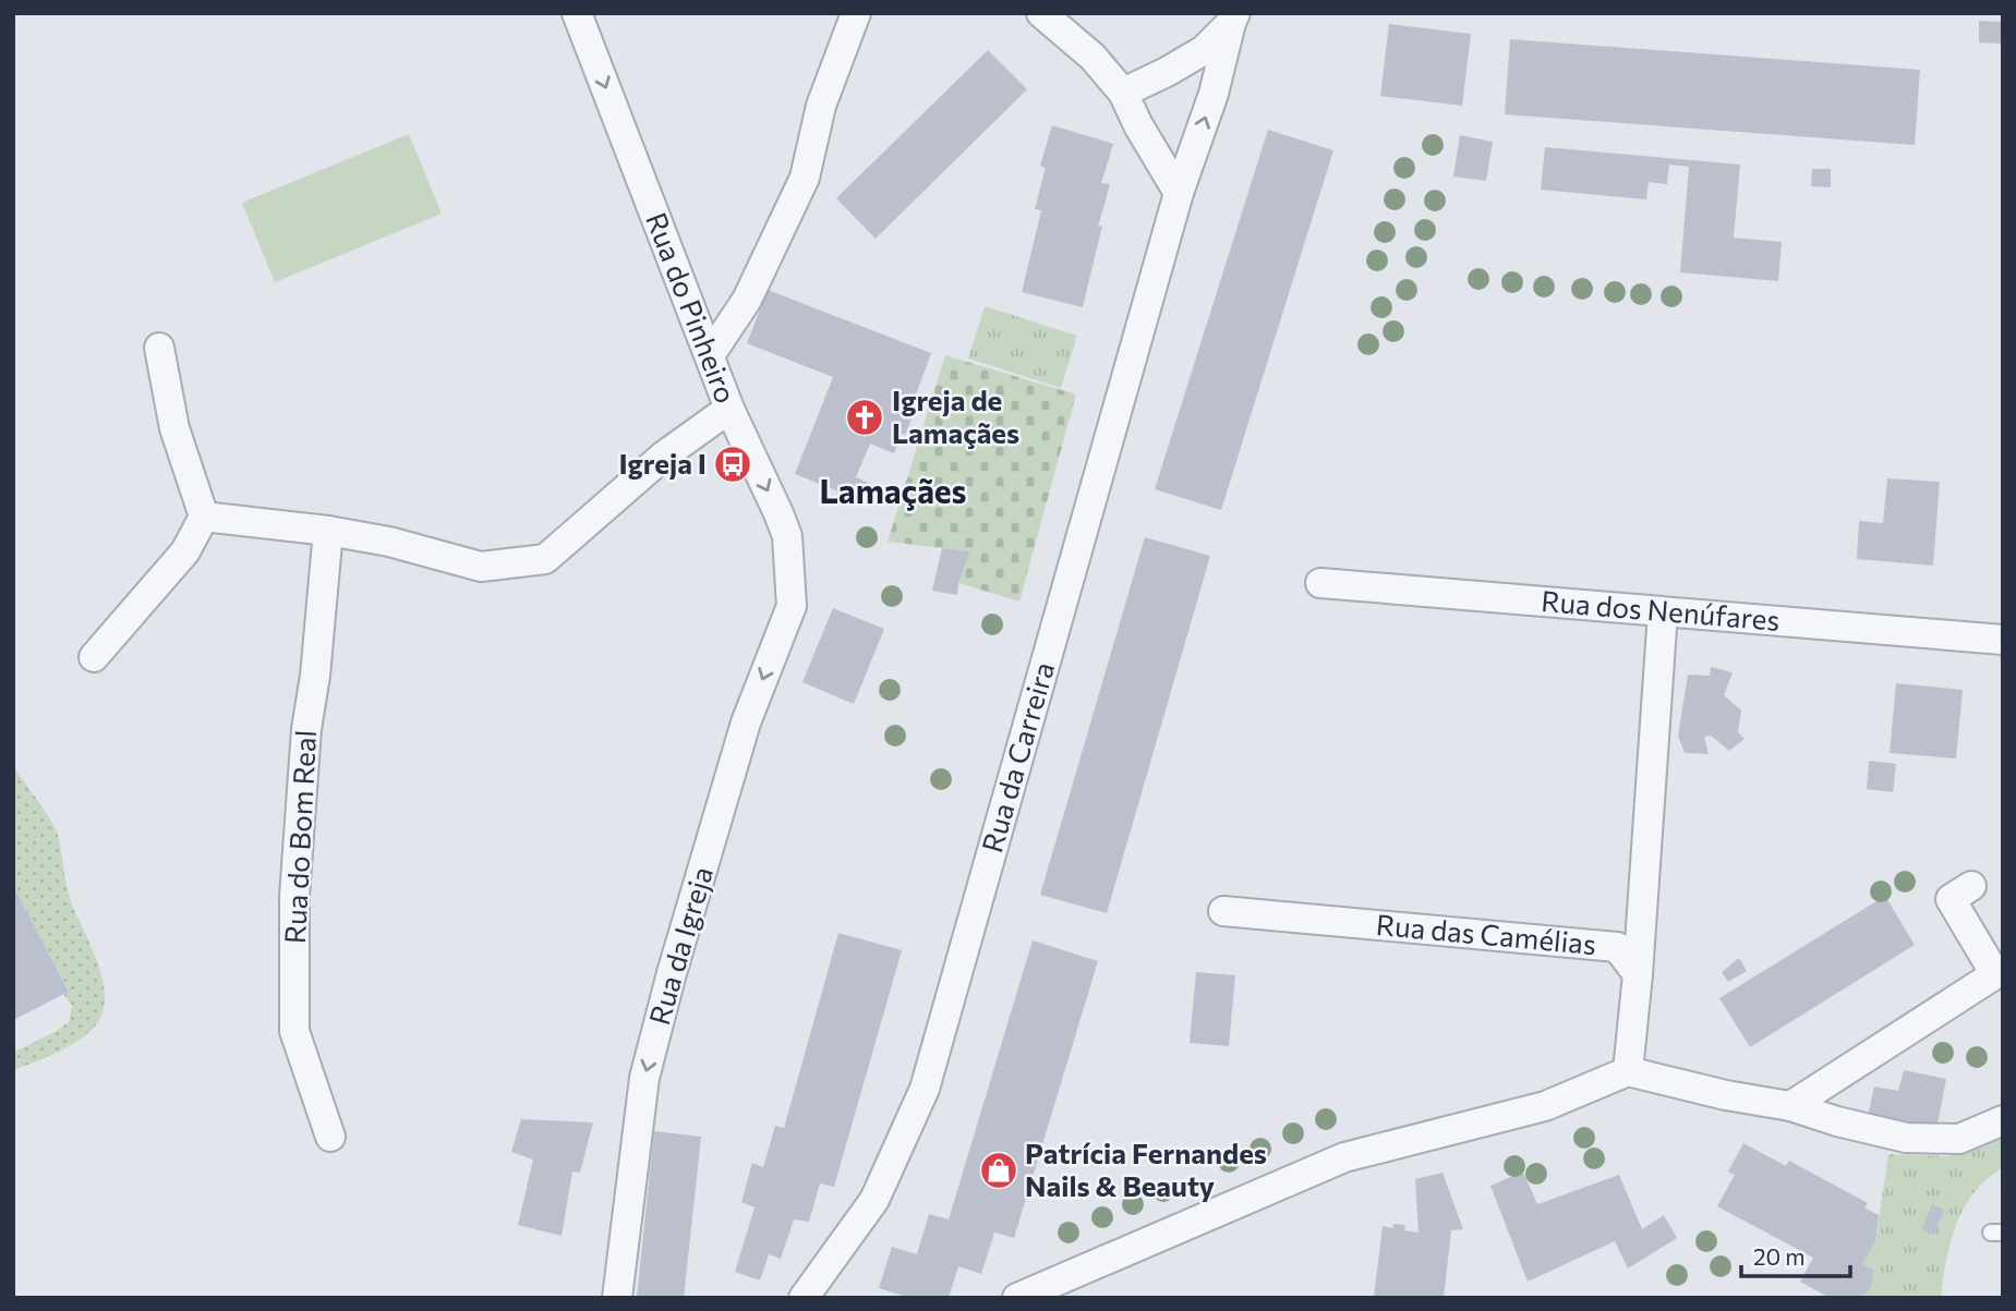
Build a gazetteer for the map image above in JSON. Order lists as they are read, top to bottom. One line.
{"streets":{"street":["Rua do Pinheiro","Rua dos Nenúfares","Rua da Carreira","Rua do Bom Real","Rua das Camélias","Rua da Igreja"]},"crossings":[["Rua do Pinheiro","Rua da Igreja"]],"one_way":["Rua do Pinheiro","Rua da Igreja"],"districts":["Lamaçães"],"places":{"church":["Igreja de Lamaçães"],"bus stop":["Igreja I"],"shop":["Patrícia Fernandes Nails & Beauty"]},"scale_bar":"20 m"}
